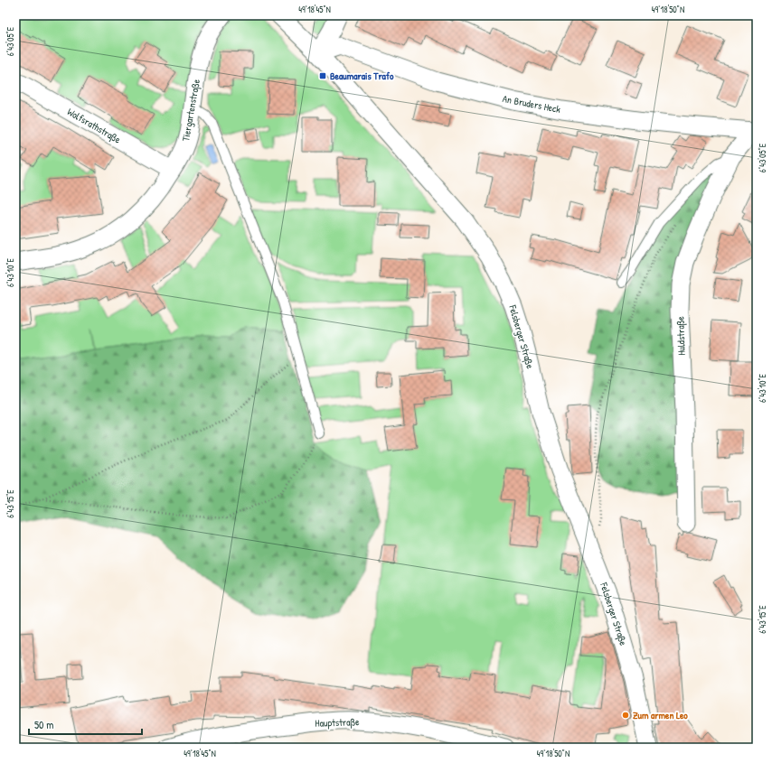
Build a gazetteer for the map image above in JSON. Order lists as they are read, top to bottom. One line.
{"streets":{"street":["An Bruders Heck","Tiergartenstraße","Wolfsrathstraße","Huldstraße","Felsberger Straße","Hauptstraße"]},"crossings":[["An Bruders Heck","Huldstraße"],["An Bruders Heck","Felsberger Straße"],["Tiergartenstraße","Wolfsrathstraße"]],"places":{"transit":["Beaumarais Trafo"],"other":["Zum armen Leo"]},"scale_bar":"50 m","coordinates":["49°18'45\"N","49°18'50\"N","6°43'05\"E","6°43'10\"E","6°43'15\"E"]}
